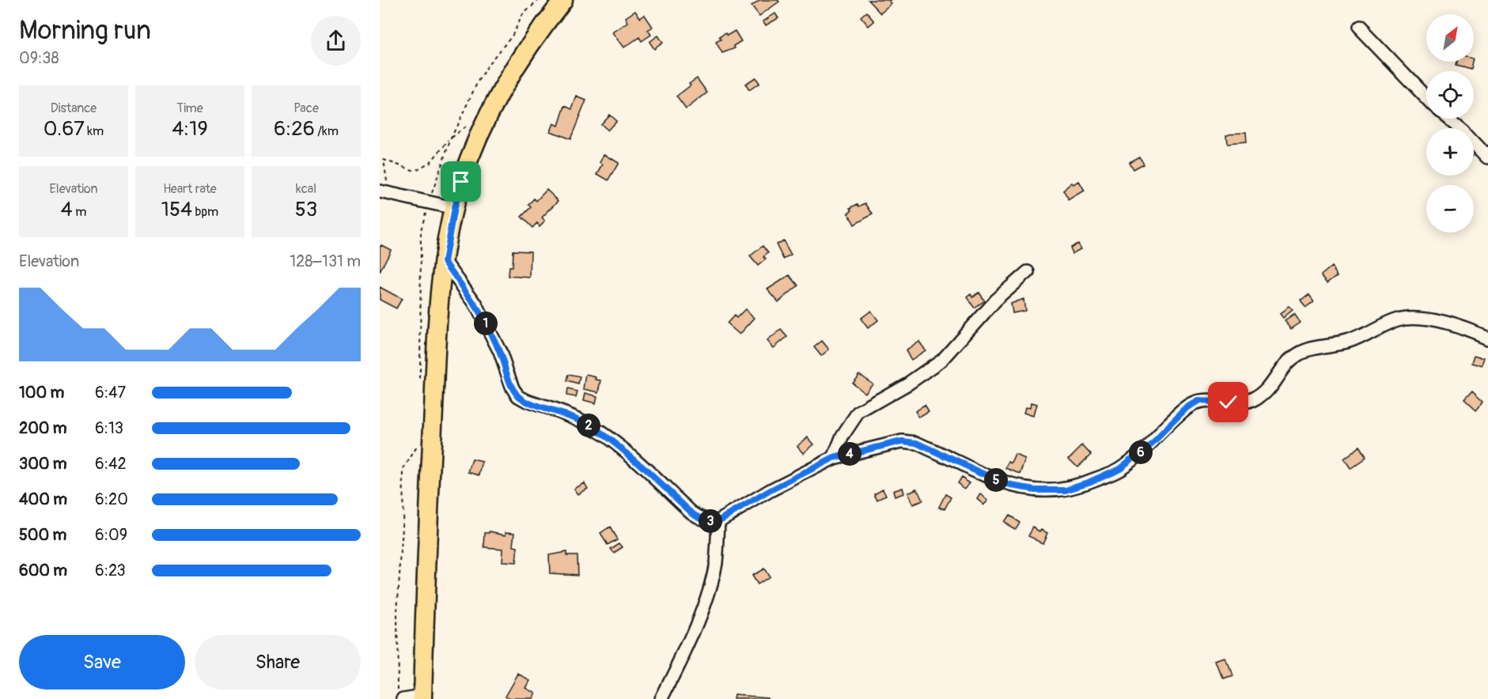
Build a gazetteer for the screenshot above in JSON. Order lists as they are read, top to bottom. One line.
{"north":"top right","page":{"heading":["Morning run","09:38"],"map_buttons":["+","−"],"stats":[["Distance","0.67 km"],["Time","4:19"],["Pace","6:26 /km"],["Elevation","4 m"],["Heart rate","154 bpm"],["kcal","53"]],"chart":["Elevation","128–131 m"],"pins":["1","2","6","4","5","3"],"list":[{"name":"100 m","note":"6:47"},{"name":"200 m","note":"6:13"},{"name":"300 m","note":"6:42"},{"name":"400 m","note":"6:20"},{"name":"500 m","note":"6:09"},{"name":"600 m","note":"6:23"}],"buttons":["Save","Share"]}}
